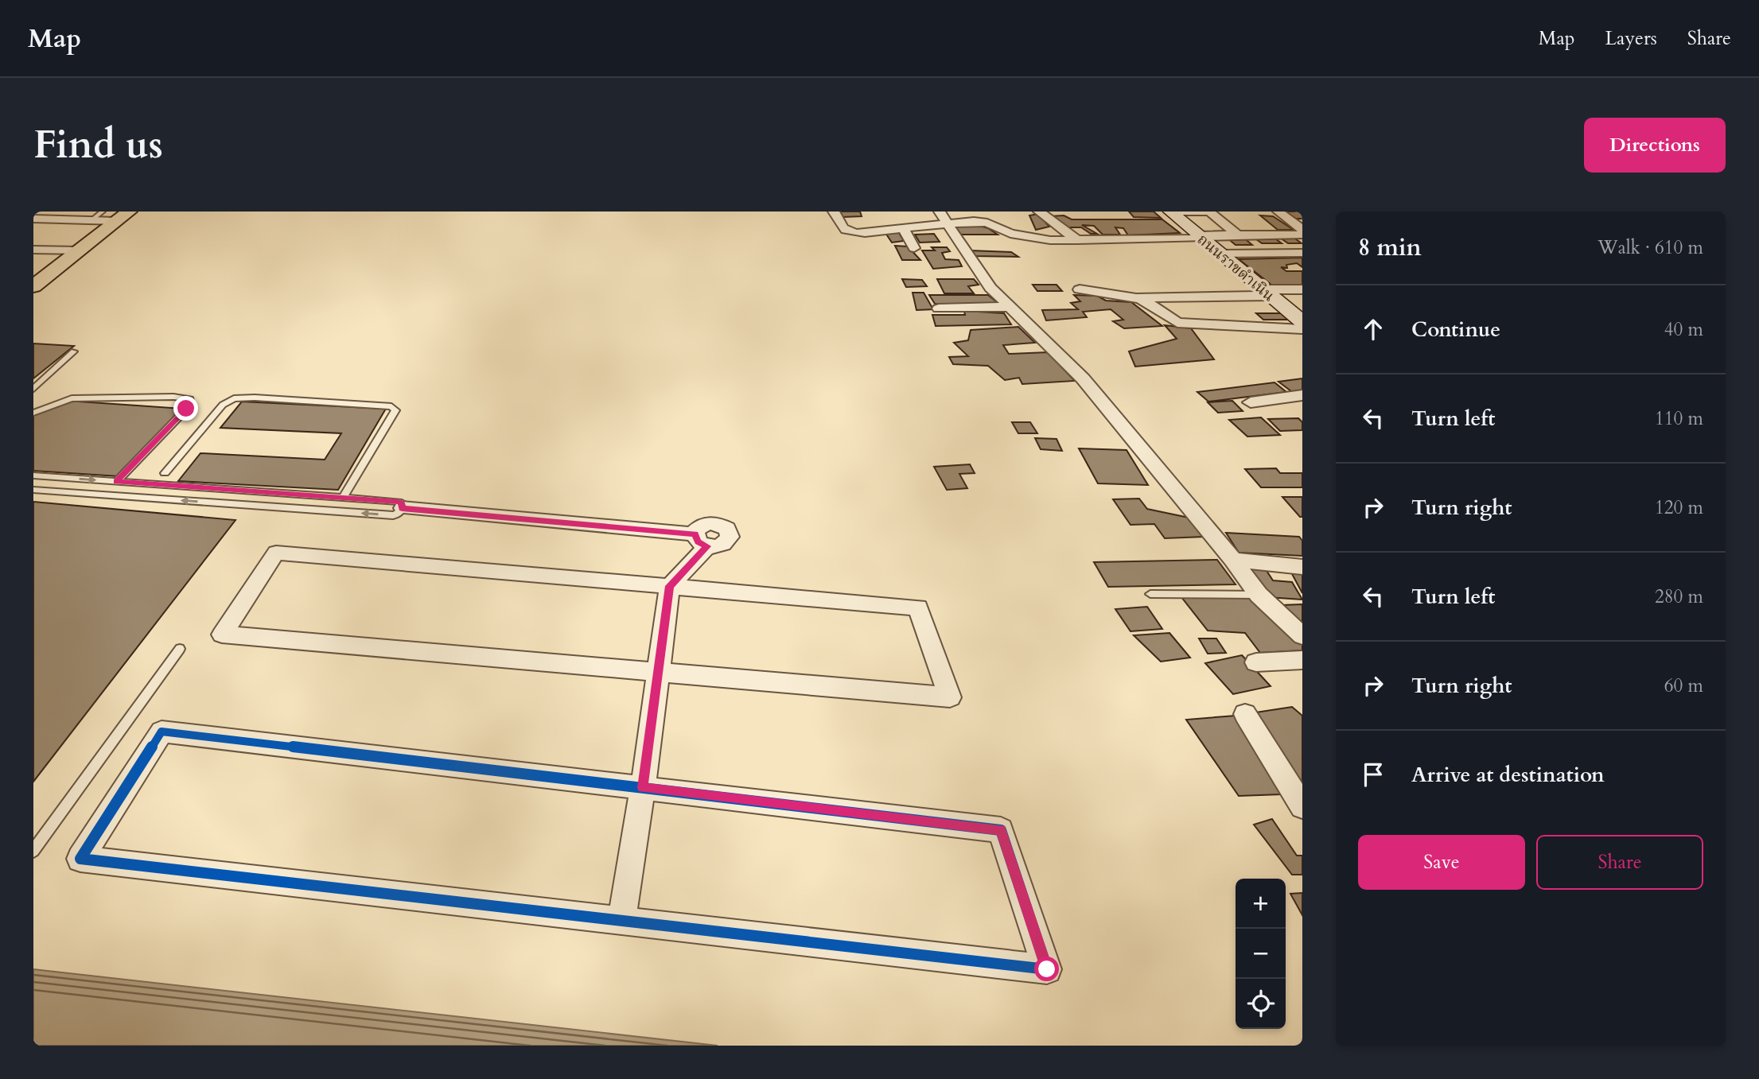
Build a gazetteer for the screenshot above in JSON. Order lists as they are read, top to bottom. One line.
{"streets":{"main road":["ถนนราขดำเนิน"]},"page":{"header":"Map","nav":["Map","Layers","Share"],"buttons":["Directions",["Save","Share"]],"title":"Find us","heading":["8 min","Walk · 610 m"],"list":[["Continue","40 m"],["Turn left","110 m"],["Turn right","120 m"],["Turn left","280 m"],["Turn right","60 m"],"Arrive at destination"],"map_buttons":["+","−"]}}
